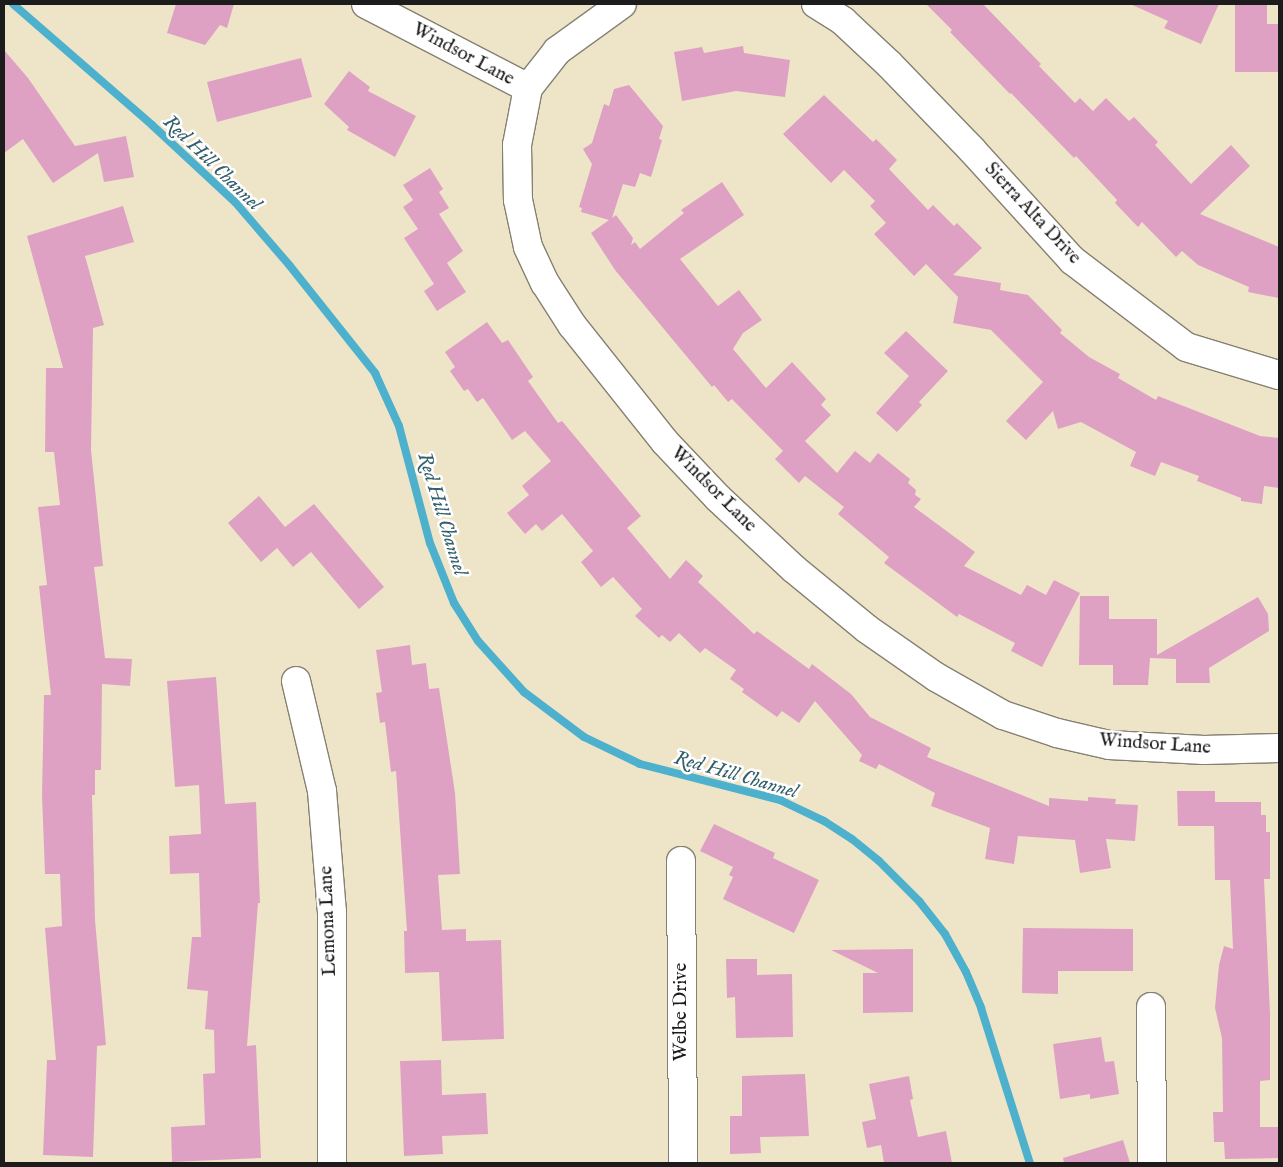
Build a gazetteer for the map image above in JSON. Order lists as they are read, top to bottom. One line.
{"streets":{"street":["Windsor Lane","Sierra Alta Drive","Lemona Lane","Welbe Drive"]},"water":["Red Hill Channel"]}
